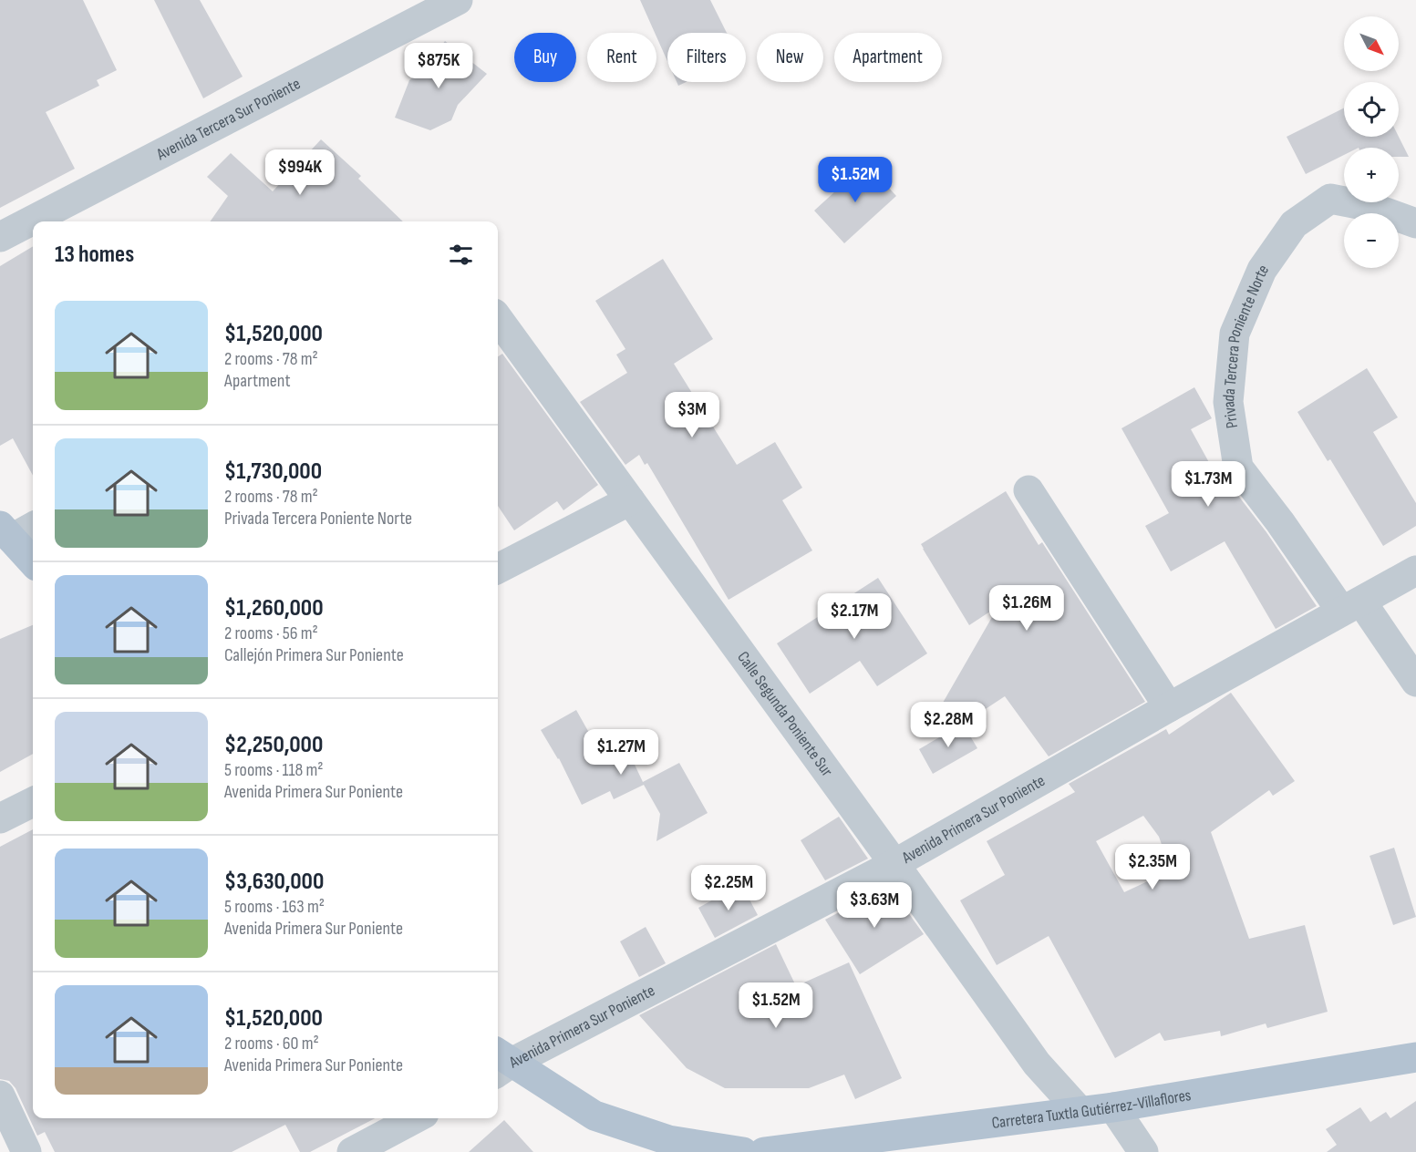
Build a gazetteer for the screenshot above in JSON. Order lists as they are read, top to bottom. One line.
{"streets":{"main road":["Carretera Tuxtla Gutiérrez-Villaflores"],"street":["Avenida Tercera Sur Poniente","Privada Tercera Poniente Norte","Calle Segunda Poniente Sur","Avenida Primera Sur Poniente"]},"crossings":[["Privada Tercera Poniente Norte","Avenida Primera Sur Poniente"],["Calle Segunda Poniente Sur","Avenida Primera Sur Poniente"],["Calle Segunda Poniente Sur","Carretera Tuxtla Gutiérrez-Villaflores"]],"north":"bottom right","page":{"map_buttons":["+","−"],"chip":["Buy","Rent","Filters","New","Apartment"],"price":["$875K","$994K","$1.52M","$3M","$1.73M","$1.26M","$2.17M","$2.28M","$1.27M","$2.35M","$2.25M","$3.63M","$1.52M"],"heading":"13 homes","list":[{"name":"$1,520,000","note":"2 rooms · 78 m² · Apartment"},{"name":"$1,730,000","note":"2 rooms · 78 m² · Privada Tercera Poniente Norte"},{"name":"$1,260,000","note":"2 rooms · 56 m² · Callejón Primera Sur Poniente"},{"name":"$2,250,000","note":"5 rooms · 118 m² · Avenida Primera Sur Poniente"},{"name":"$3,630,000","note":"5 rooms · 163 m² · Avenida Primera Sur Poniente"},{"name":"$1,520,000","note":"2 rooms · 60 m² · Avenida Primera Sur Poniente"}]}}
